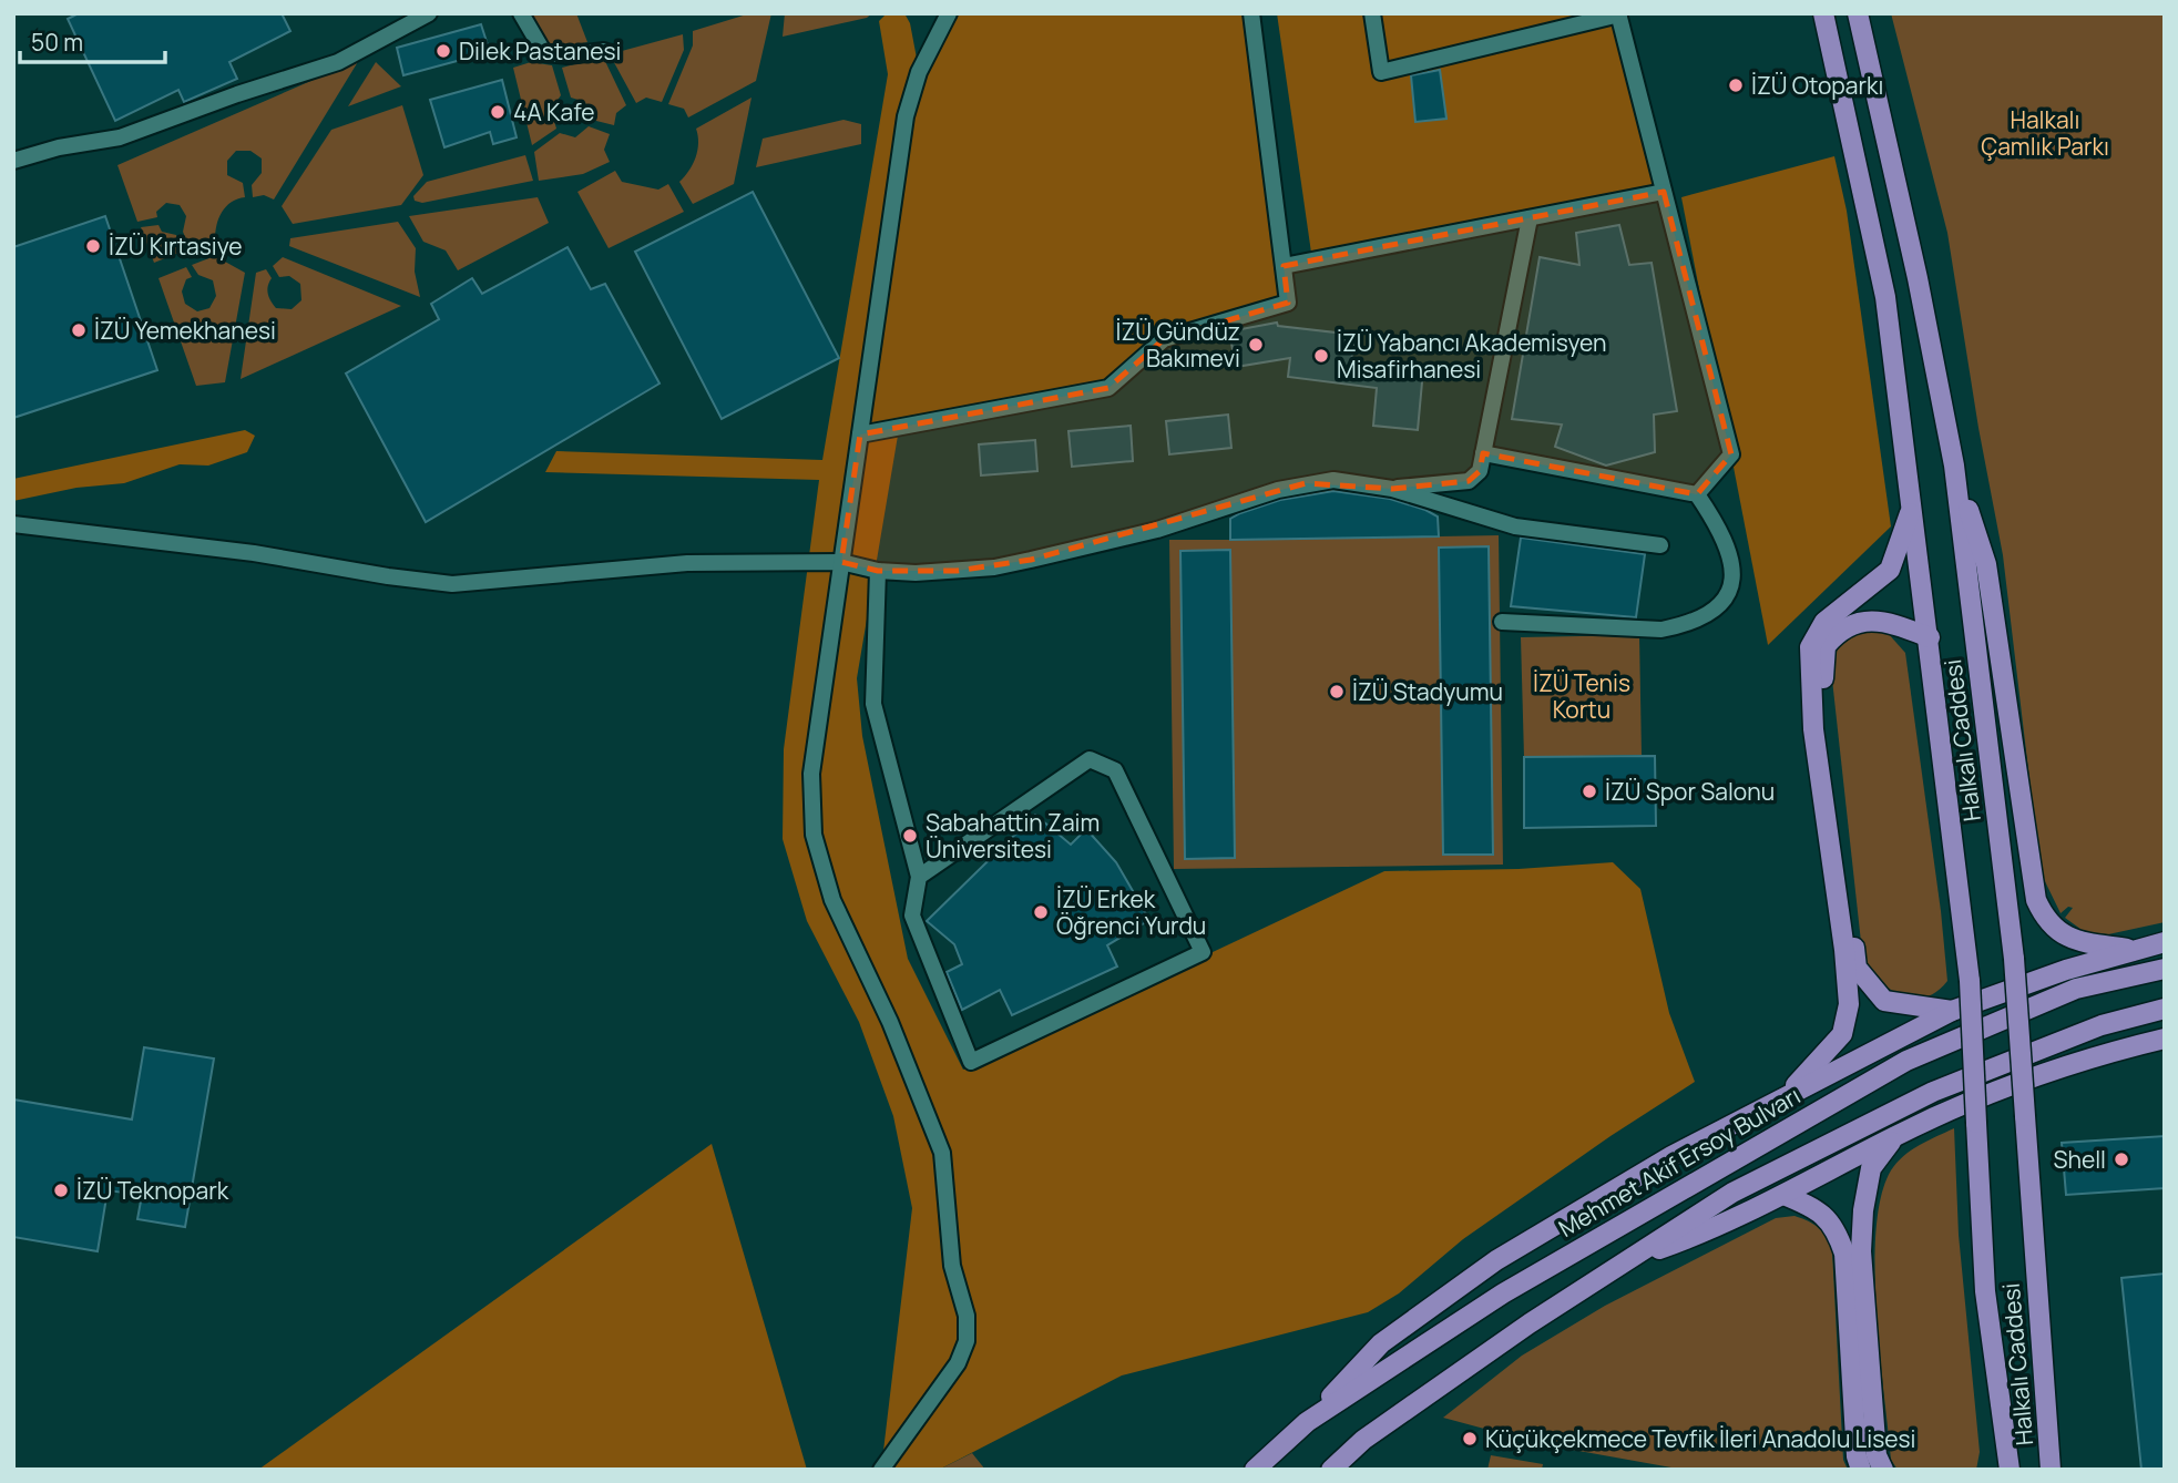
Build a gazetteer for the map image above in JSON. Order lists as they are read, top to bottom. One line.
{"streets":{"main road":["Halkalı Caddesi","Mehmet Akif Ersoy Bulvarı"]},"parks":["Halkalı Çamlık Parkı","İZÜ Tenis Kortu"],"places":["Dilek Pastanesi","İZÜ Otoparkı","4A Kafe","İZÜ Kırtasiye","İZÜ Yemekhanesi","İZÜ Gündüz Bakımevi","İZÜ Yabancı Akademisyen Misafirhanesi","İZÜ Stadyumu","İZÜ Spor Salonu","Sabahattin Zaim Üniversitesi","İZÜ Erkek Öğrenci Yurdu","Shell","İZÜ Teknopark","Küçükçekmece Tevfik İleri Anadolu Lisesi"],"scale_bar":"50 m"}
